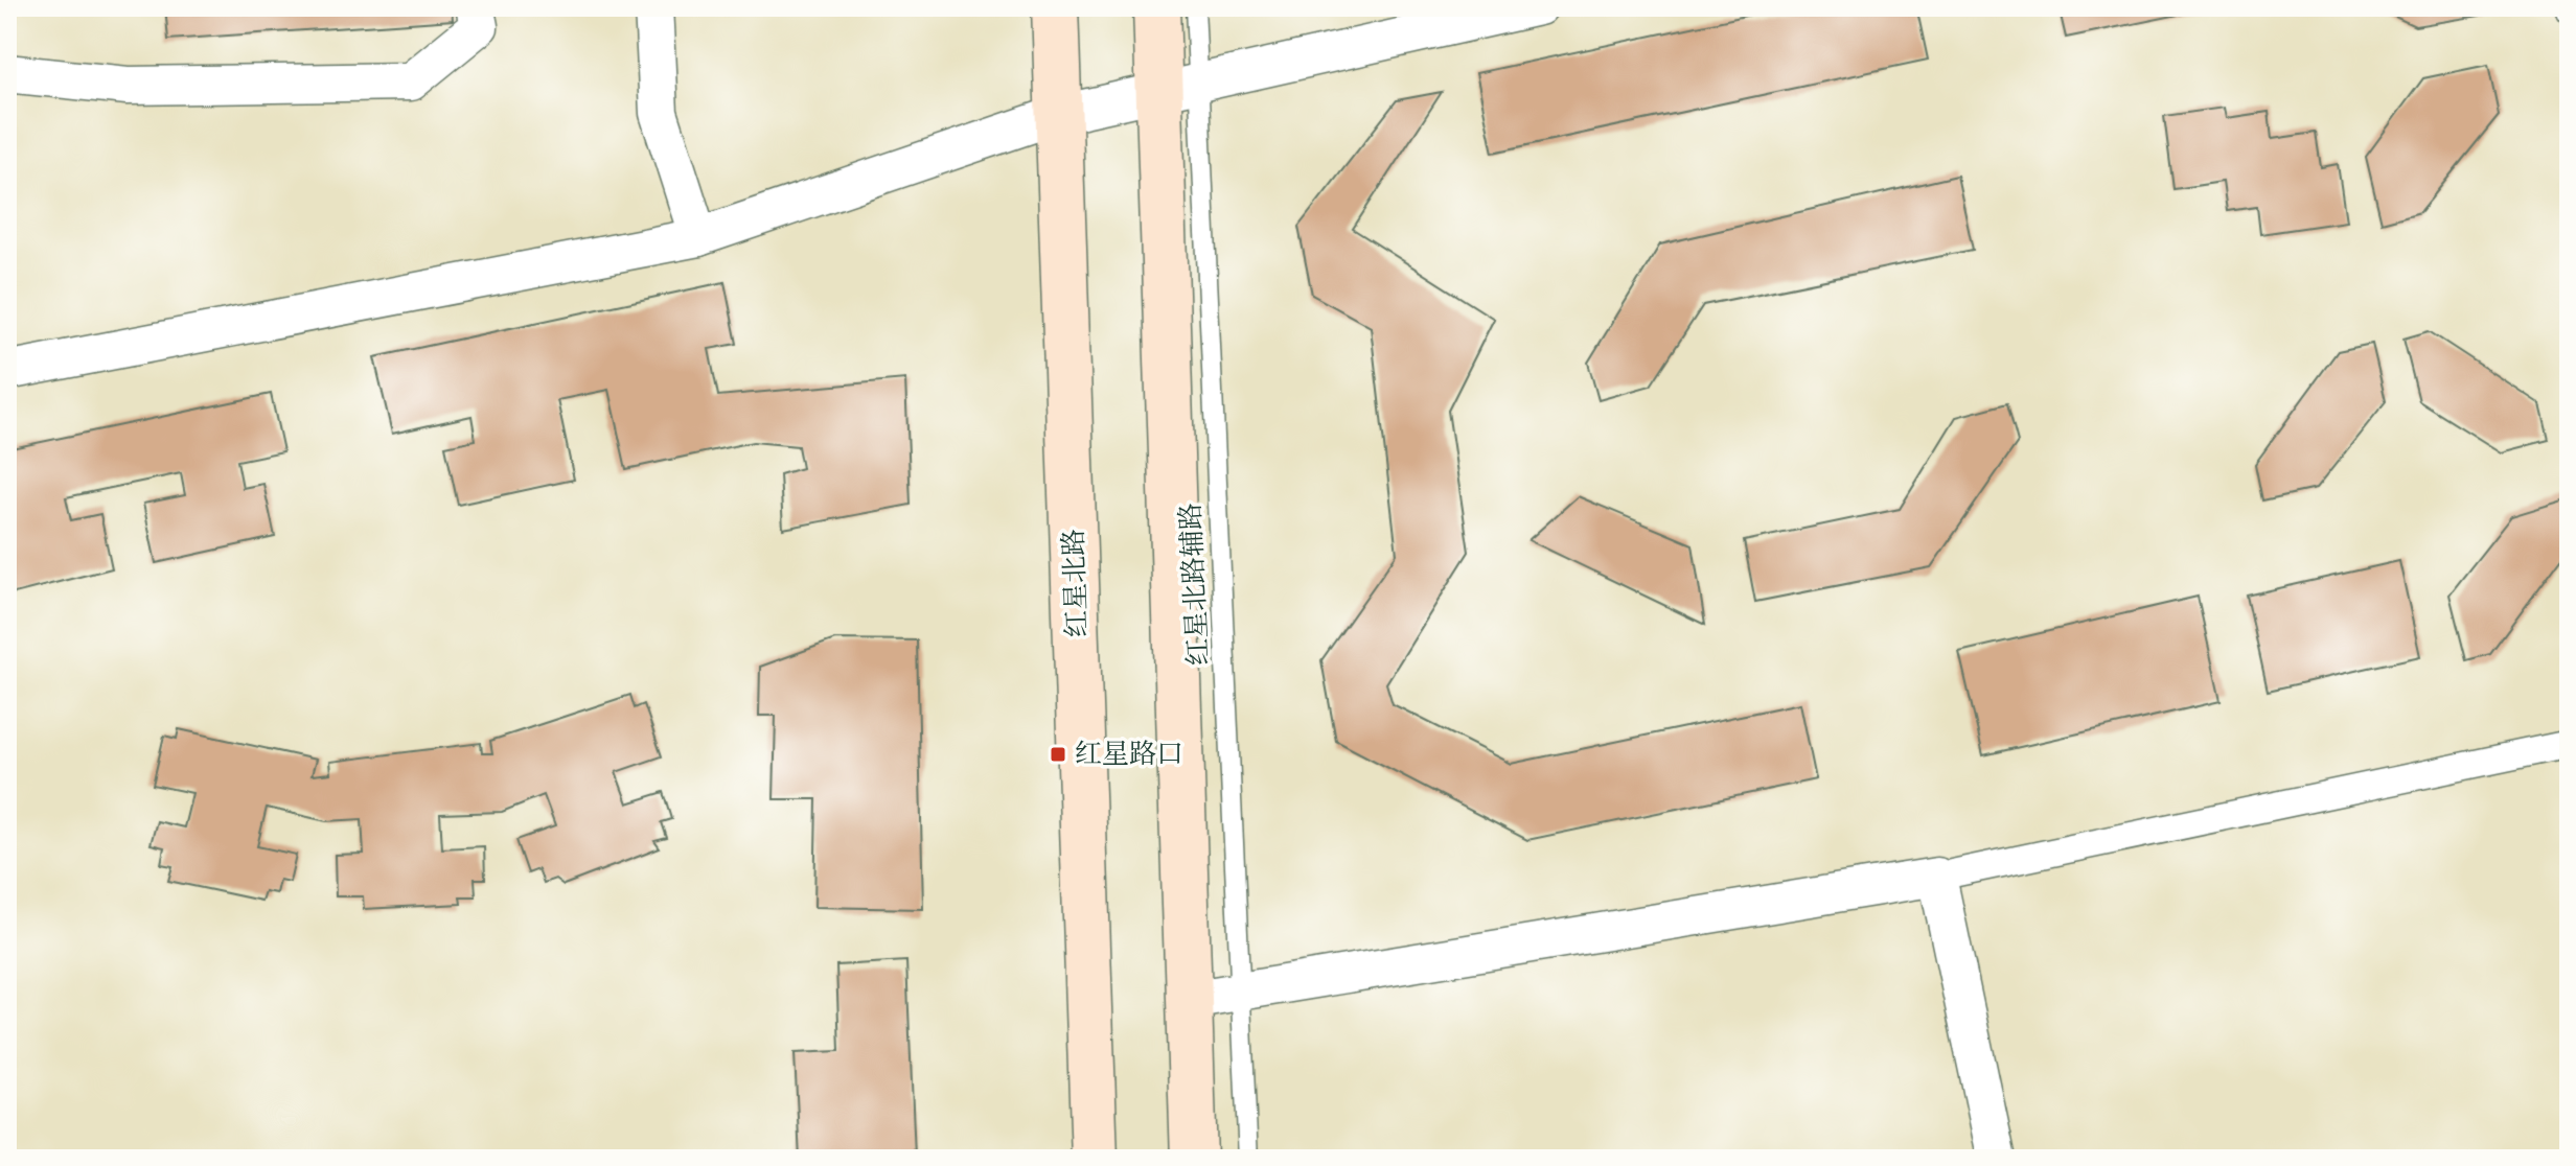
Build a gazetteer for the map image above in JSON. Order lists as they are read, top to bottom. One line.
{"streets":{"main road":["红星北路"],"lane":["红星北路辅路"]},"places":{"transit":["红星路口"]}}
